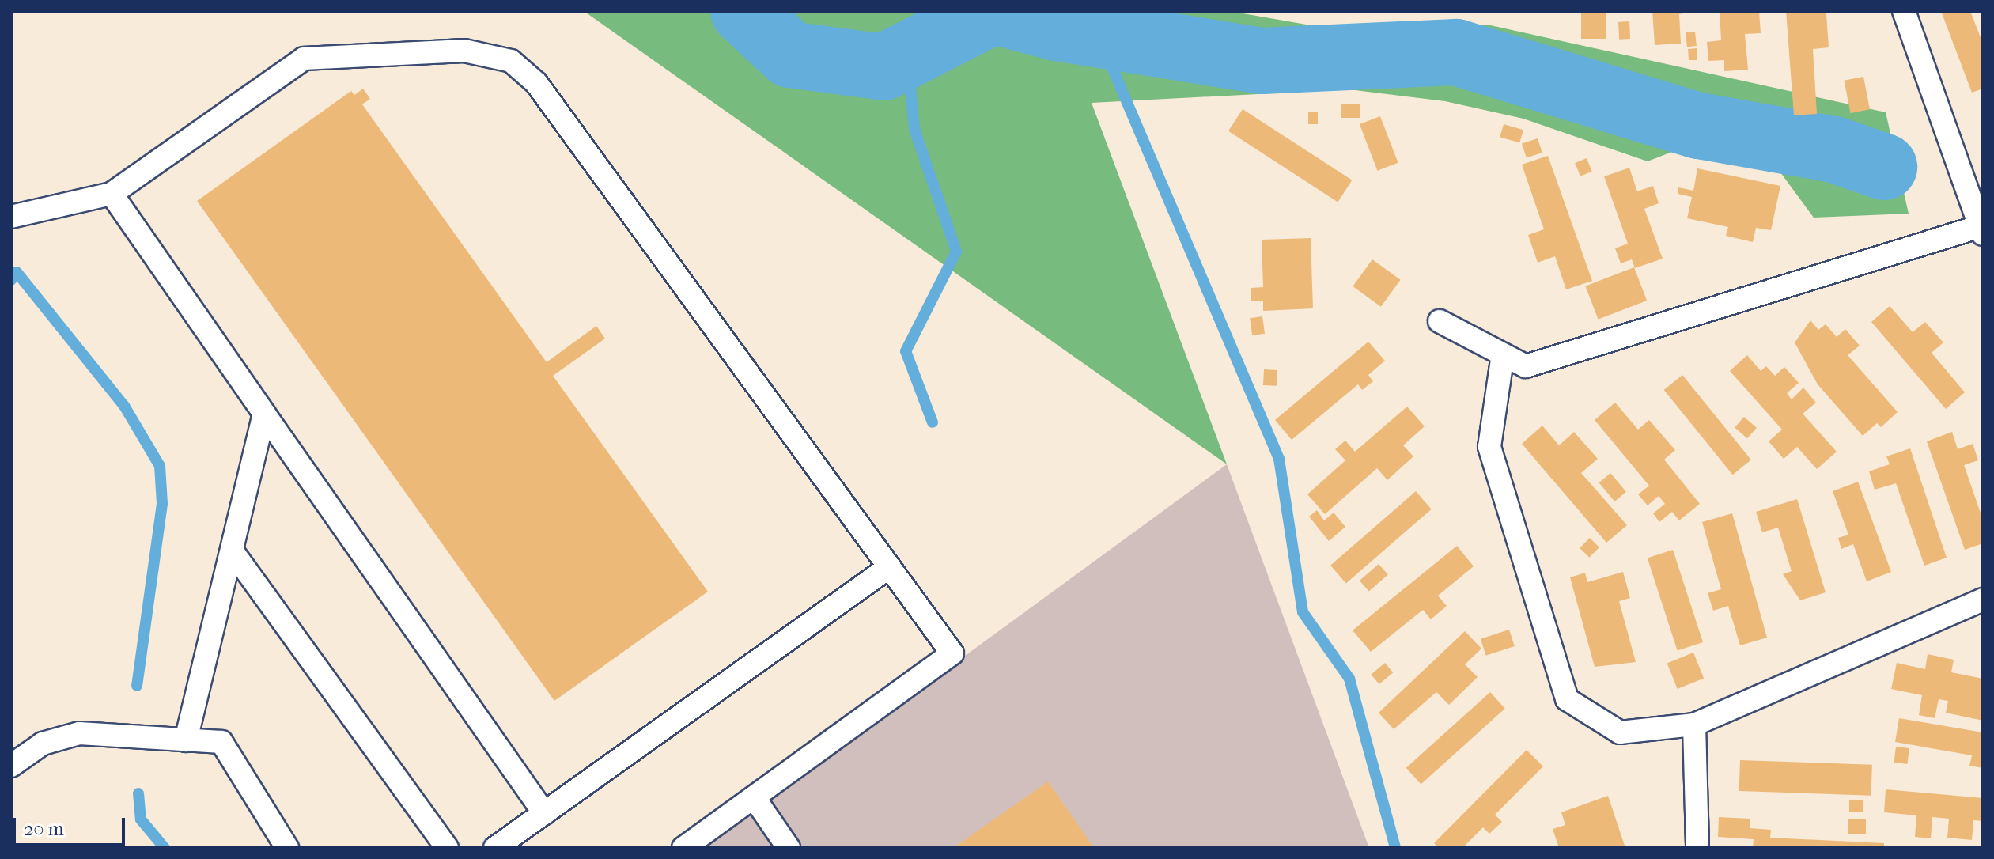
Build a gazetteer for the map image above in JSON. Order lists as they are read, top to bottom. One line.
{"scale_bar":"20 m"}
